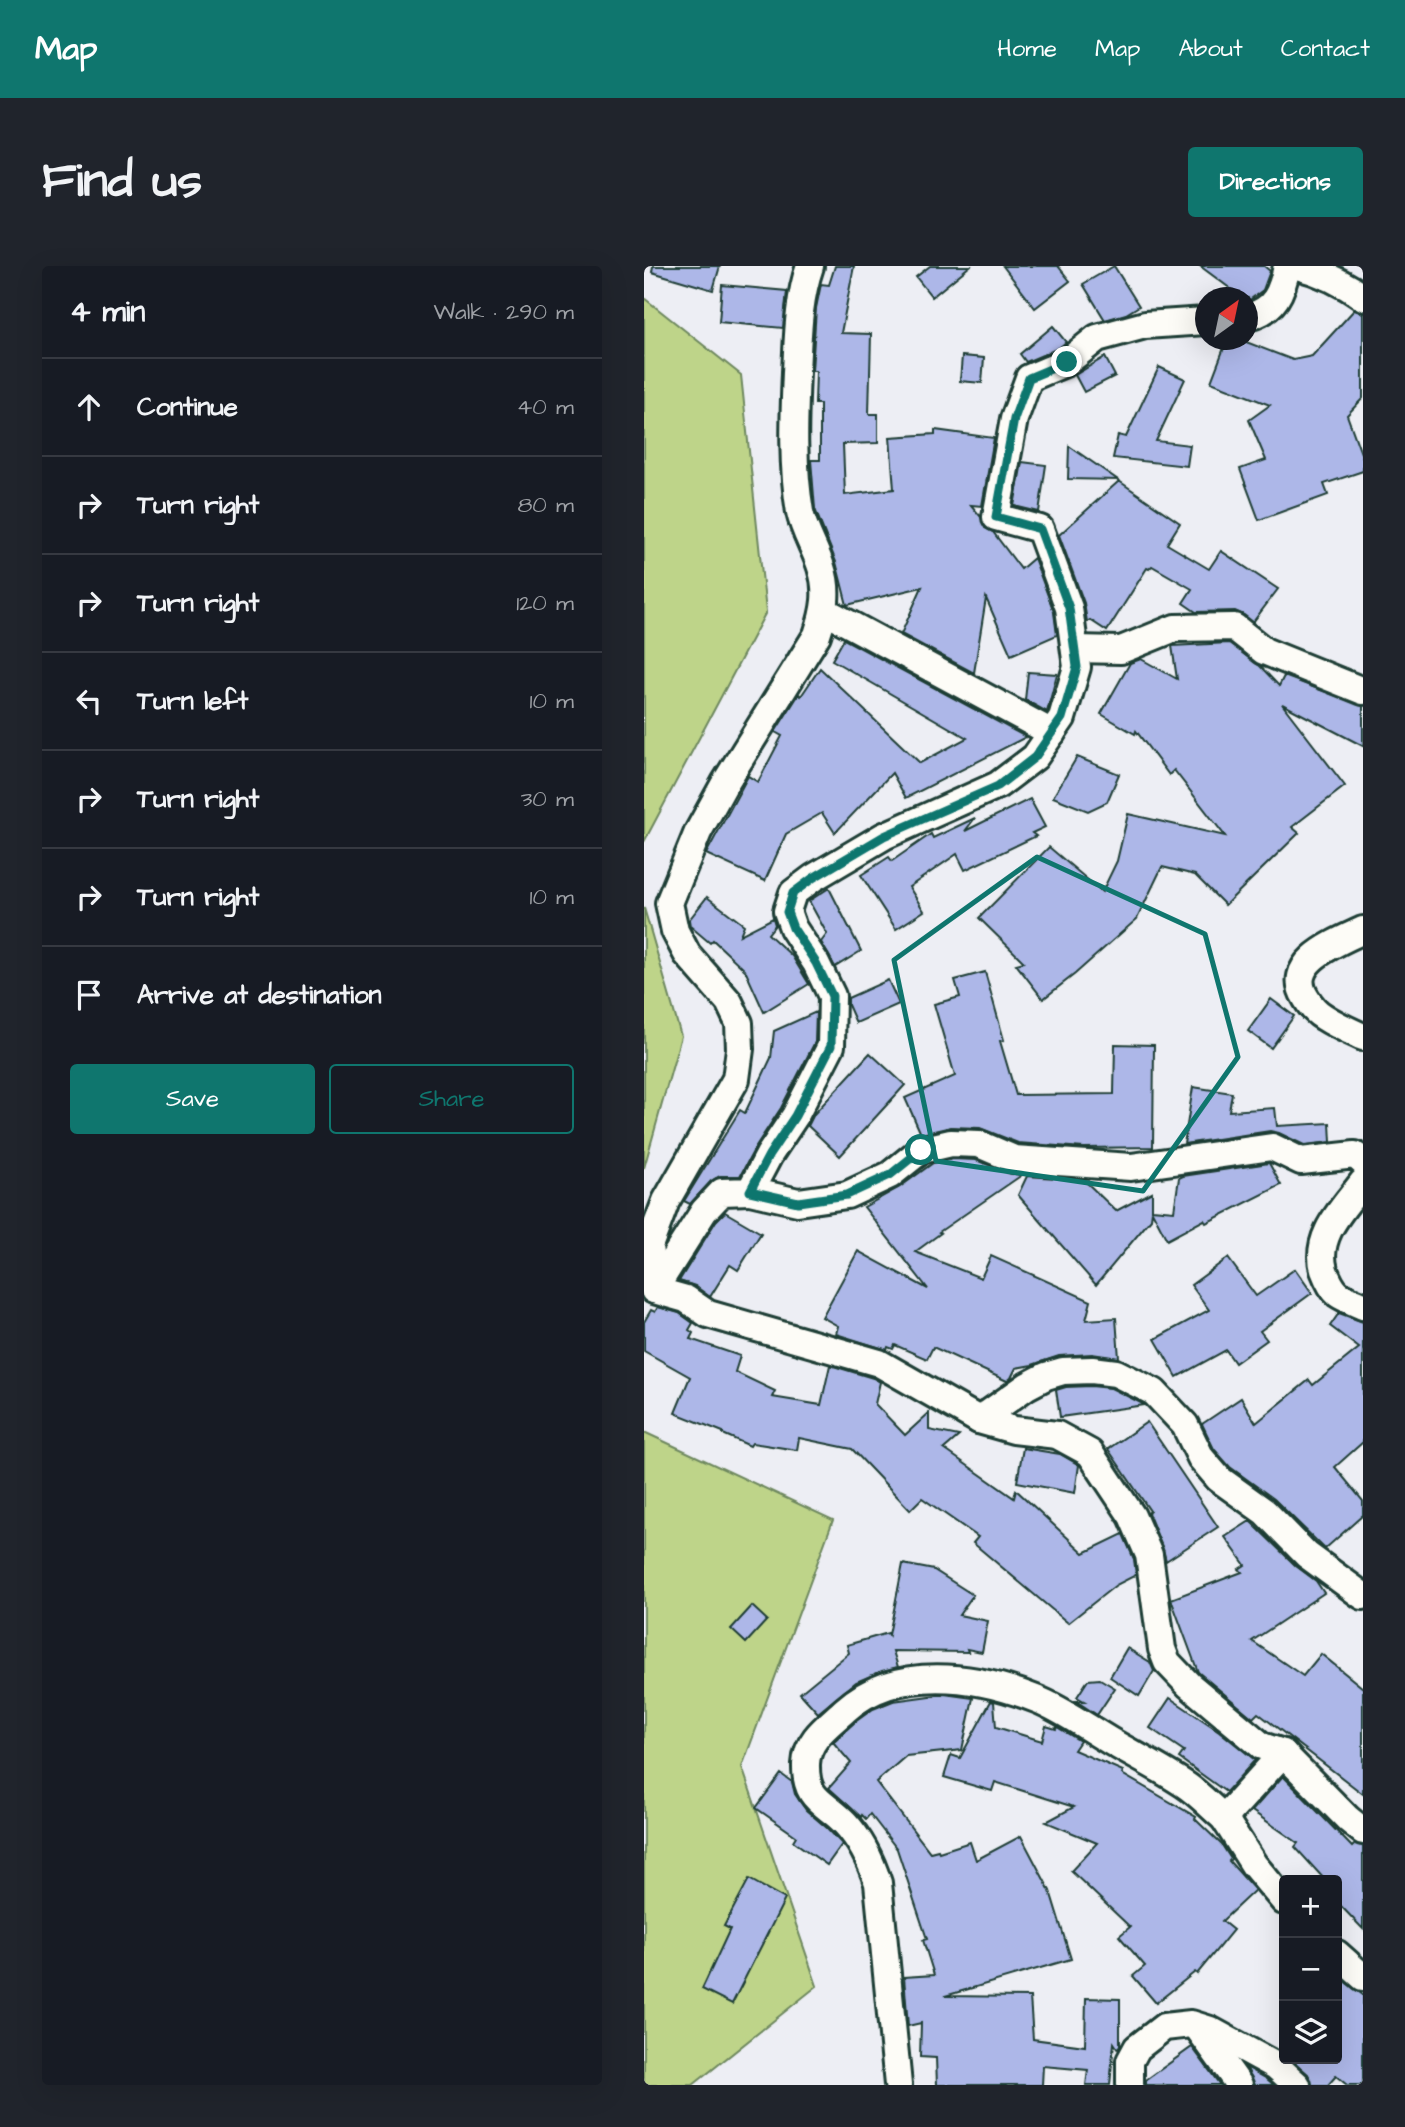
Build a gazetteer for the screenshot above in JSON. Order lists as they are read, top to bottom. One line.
{"north":"top right","page":{"header":"Map","nav":["Home","Map","About","Contact"],"buttons":["Directions",["Save","Share"]],"title":"Find us","heading":["4 min","Walk · 290 m"],"list":[["Continue","40 m"],["Turn right","80 m"],["Turn right","120 m"],["Turn left","10 m"],["Turn right","30 m"],["Turn right","10 m"],"Arrive at destination"],"map_buttons":["+","−"]}}
